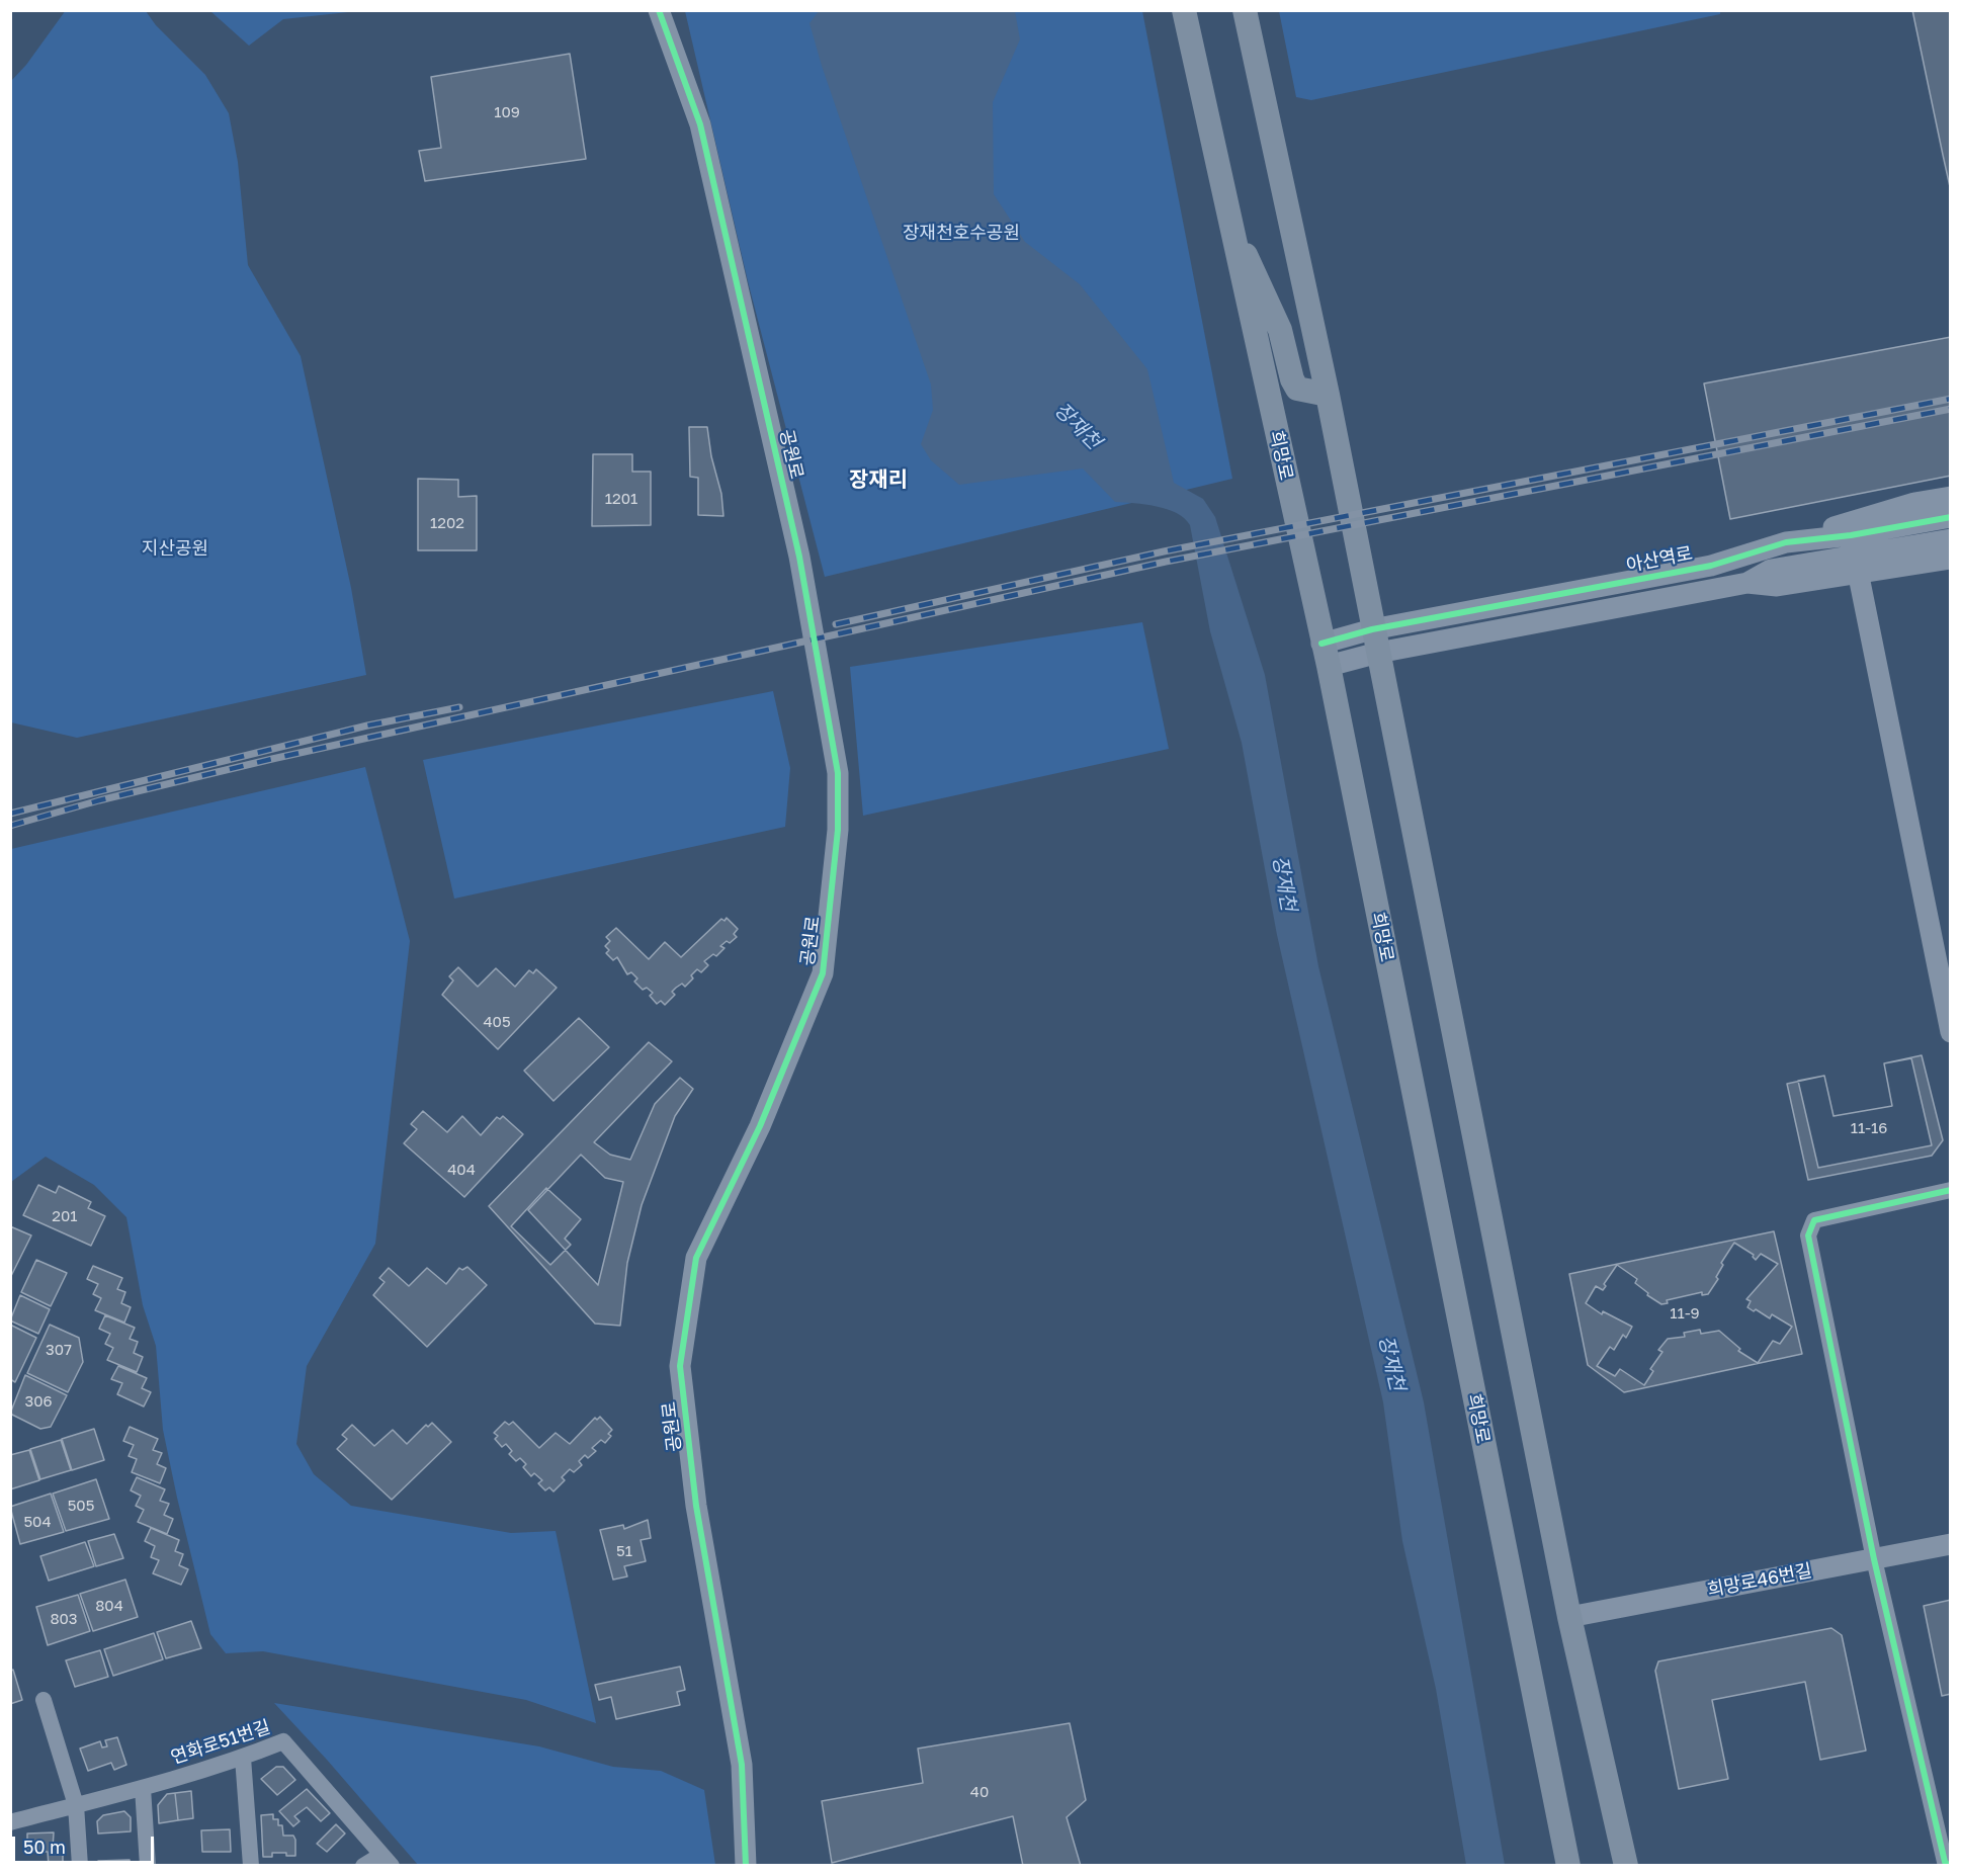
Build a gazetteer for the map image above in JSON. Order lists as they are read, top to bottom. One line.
{"streets":{"main road":["희망로"],"street":["공원로","아산역로","희망로46번길","연화로51번길"]},"crossings":[["희망로","아산역로"]],"districts":["장재리"],"water":["장재천"],"parks":["장재천호수공원","지산공원"],"house_numbers":["109","1201","1202","405","11-16","404","201","11-9","307","306","505","504","51","804","803","40"],"scale_bar":"50 m"}
